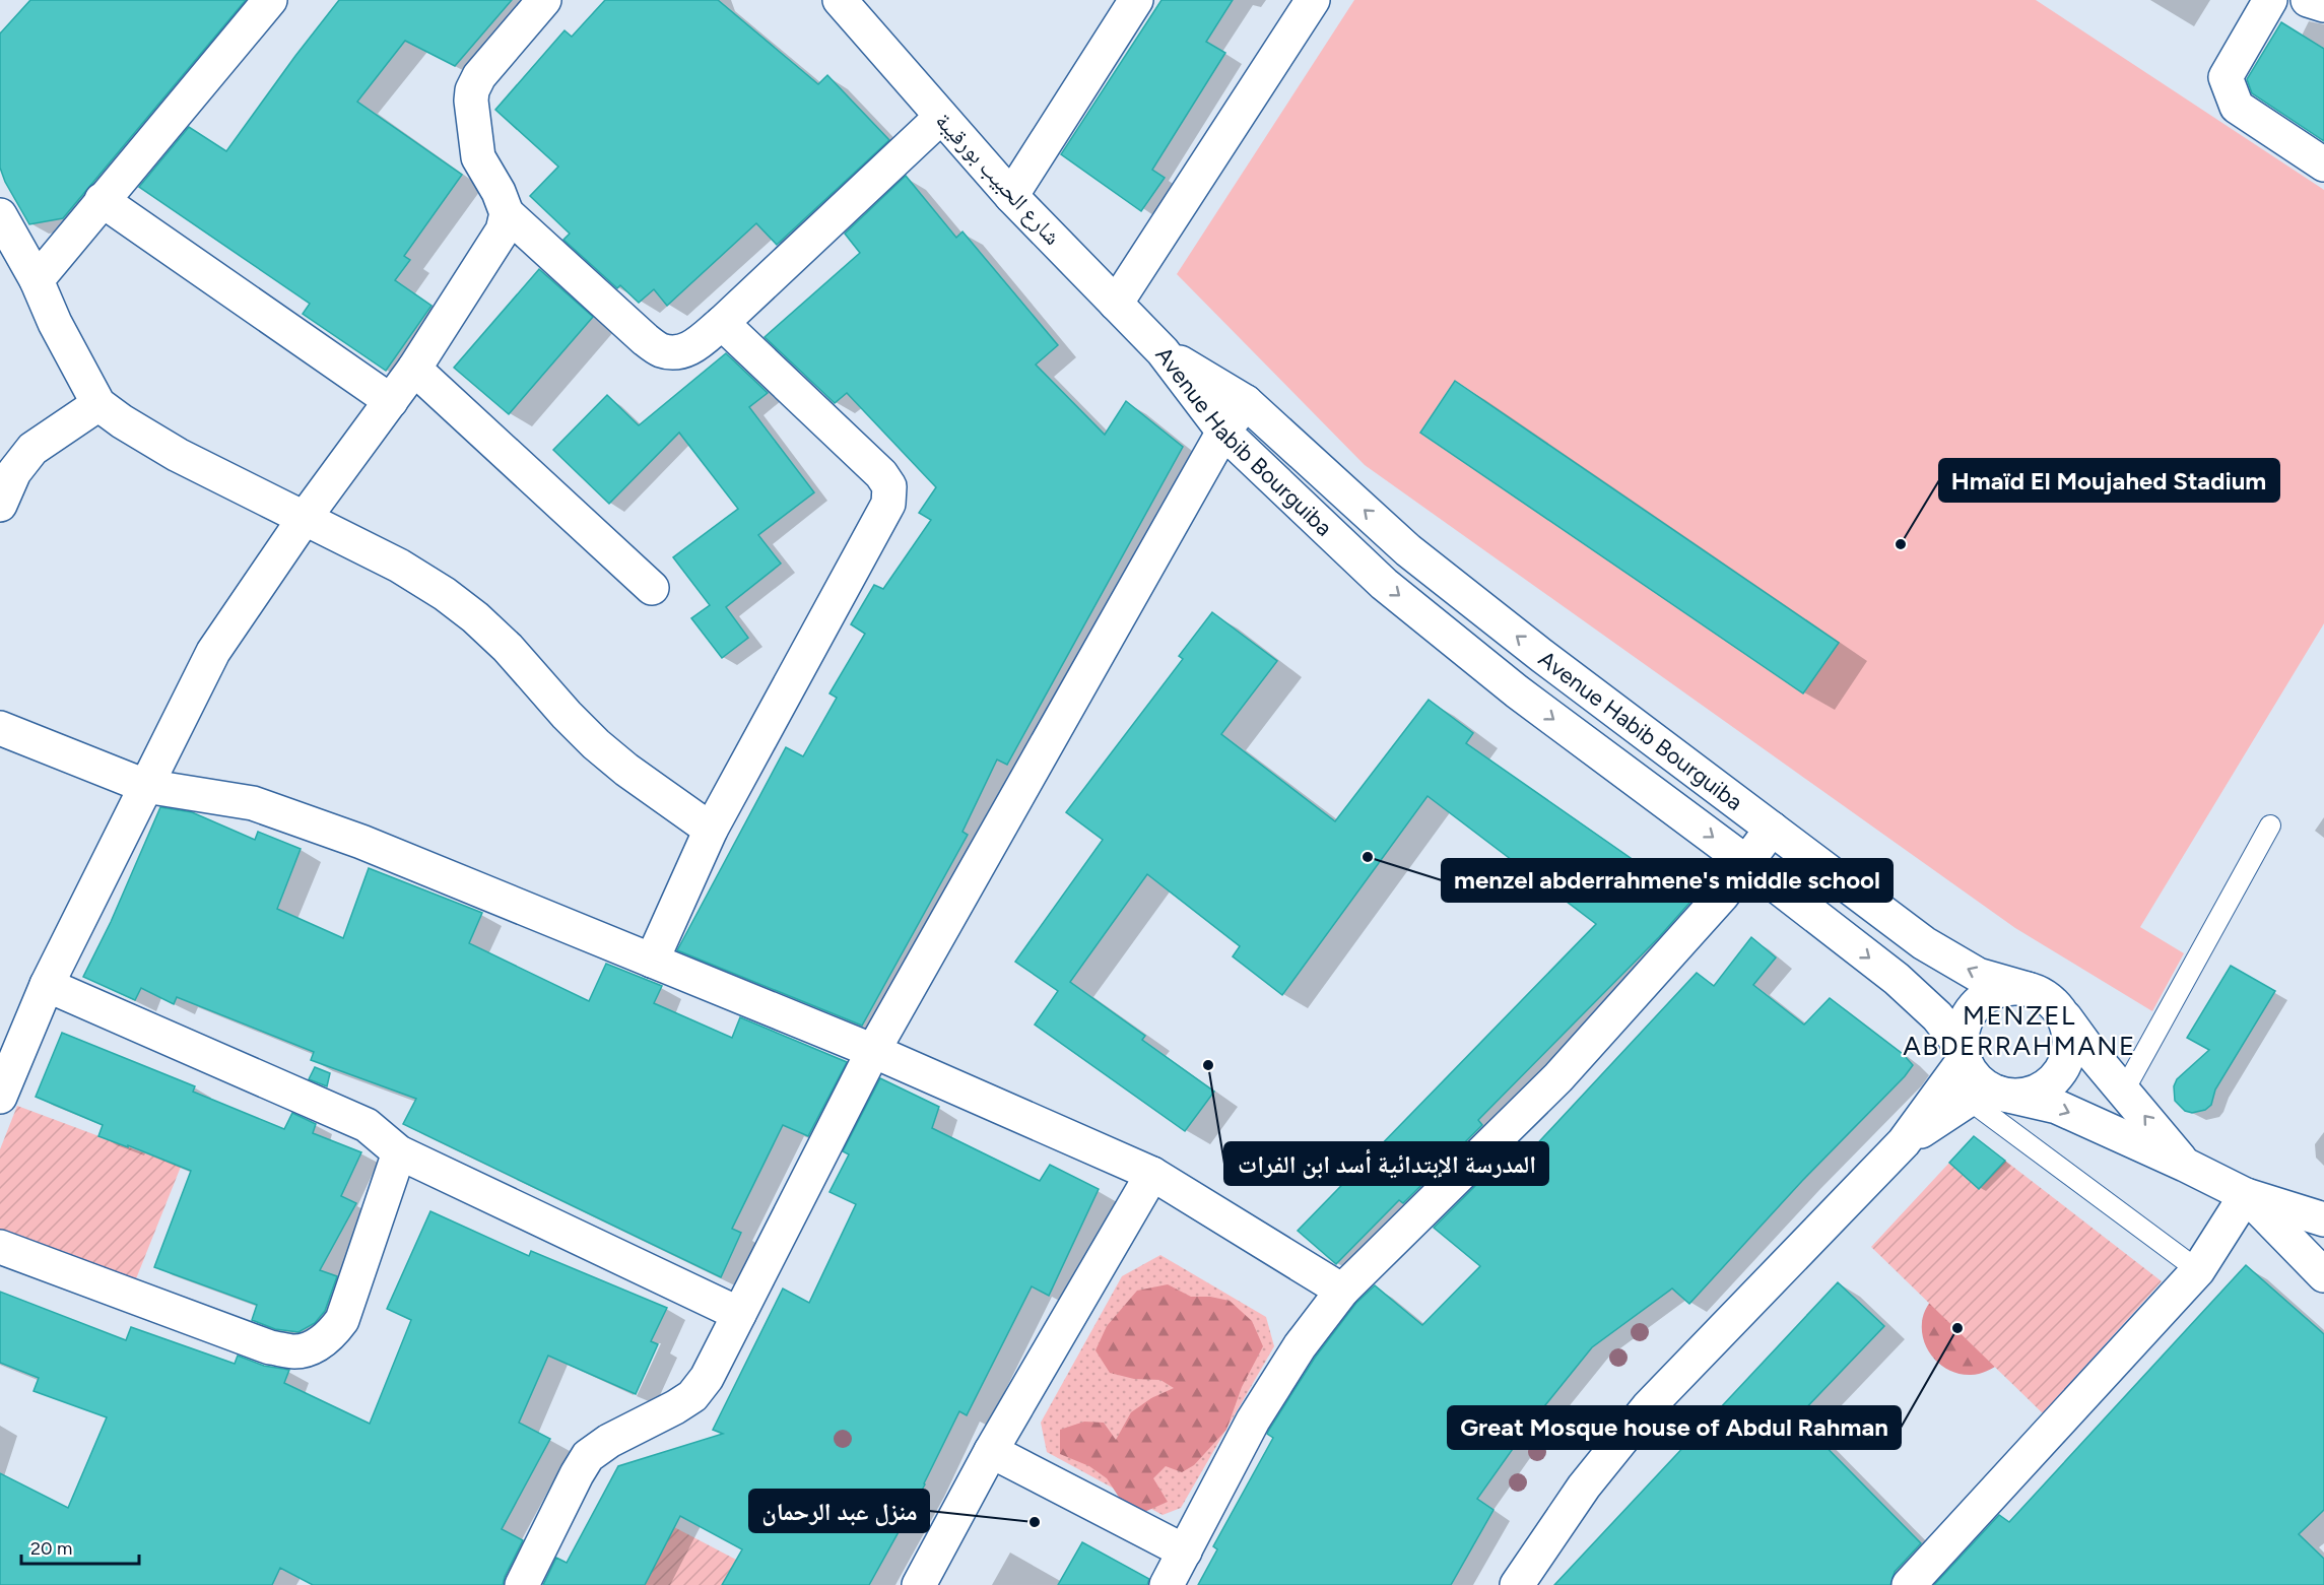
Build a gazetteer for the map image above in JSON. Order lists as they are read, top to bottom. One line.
{"streets":{"street":["شارع الحبيب بورقيبة","Avenue Habib Bourguiba"]},"crossings":[["شارع الحبيب بورقيبة","Avenue Habib Bourguiba"]],"districts":["MENZEL ABDERRAHMANE"],"places":["Hmaïd El Moujahed Stadium","menzel abderrahmene's middle school","المدرسة الإبتدائية أسد ابن الفرات","Great Mosque house of Abdul Rahman","منزل عبد الرحمان"],"scale_bar":"20 m"}
